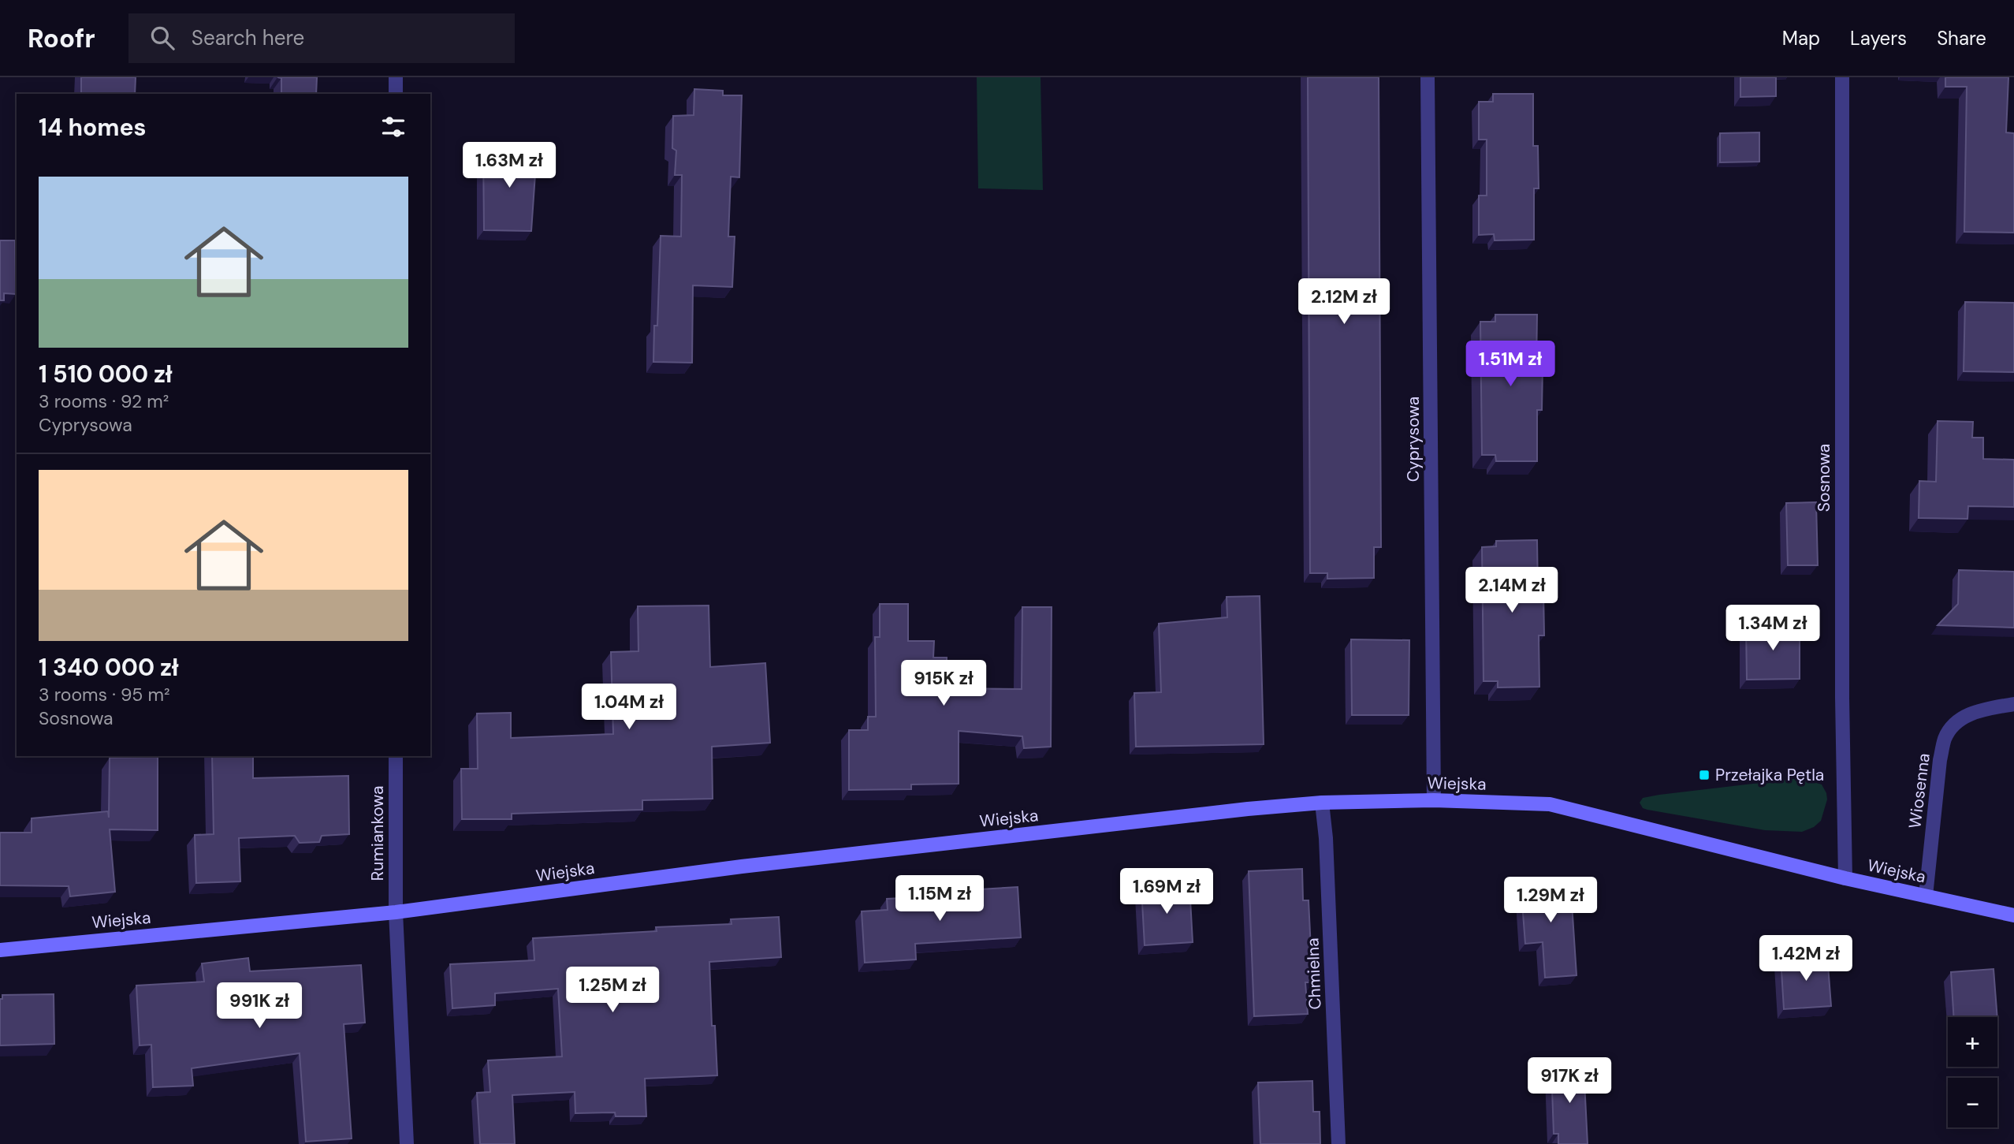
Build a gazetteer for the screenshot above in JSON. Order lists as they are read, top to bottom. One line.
{"streets":{"street":["Cyprysowa","Sosnowa","Wiejska","Wiosenna","Rumiankowa","Chmielna"]},"crossings":[["Cyprysowa","Wiejska"],["Sosnowa","Wiejska"],["Wiejska","Wiosenna"],["Wiejska","Rumiankowa"],["Wiejska","Chmielna"]],"places":{"transit":["Przełajka Pętla"]},"page":{"header":"Roofr","search":"Search here","nav":["Map","Layers","Share"],"heading":"14 homes","price":["1.63M zł","2.12M zł","1.51M zł","2.14M zł","1.34M zł","915K zł","1.04M zł","1.69M zł","1.15M zł","1.29M zł","1.42M zł","1.25M zł","991K zł","917K zł"],"list":[{"name":"1 510 000 zł","note":"3 rooms · 92 m² · Cyprysowa"},{"name":"1 340 000 zł","note":"3 rooms · 95 m² · Sosnowa"}],"map_buttons":["+","−"]}}
